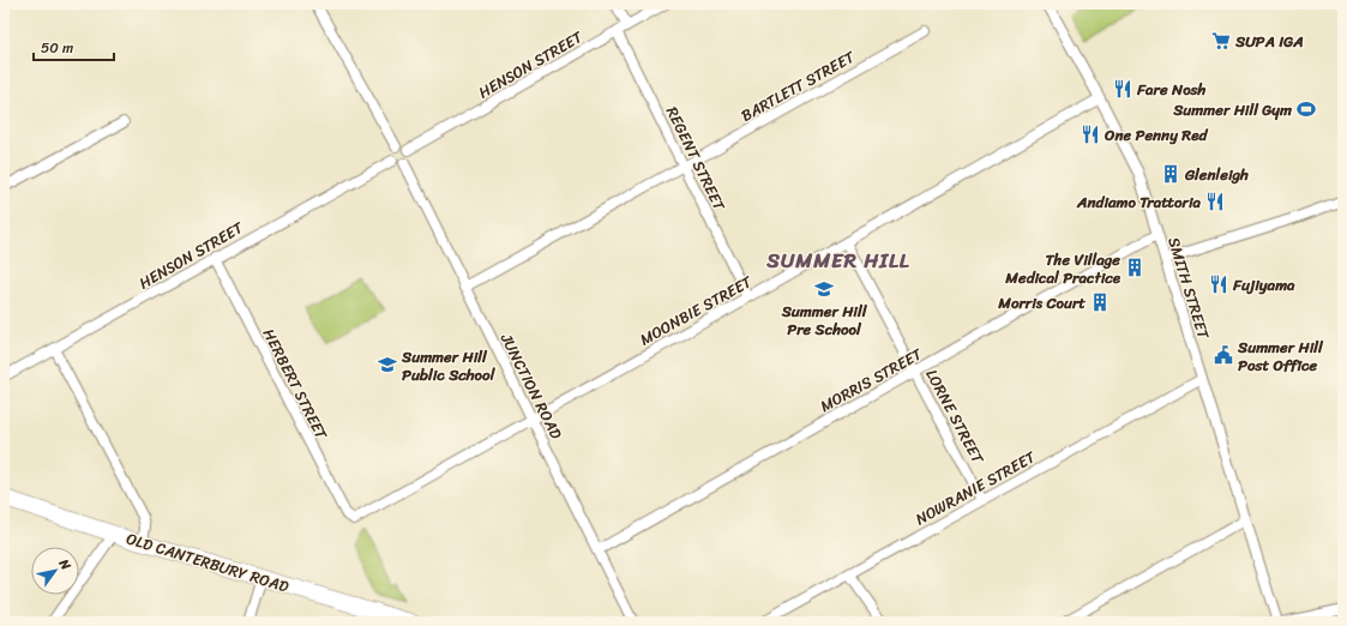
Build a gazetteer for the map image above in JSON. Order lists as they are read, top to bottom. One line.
{"streets":{"main road":["OLD CANTERBURY ROAD"],"street":["HENSON STREET","BARTLETT STREET","REGENT STREET","SMITH STREET","MOONBIE STREET","MORRIS STREET","HERBERT STREET","JUNCTION ROAD","LORNE STREET","NOWRANIE STREET"]},"crossings":[["HENSON STREET","REGENT STREET"],["HENSON STREET","HERBERT STREET"],["HENSON STREET","JUNCTION ROAD"],["BARTLETT STREET","REGENT STREET"],["BARTLETT STREET","JUNCTION ROAD"],["REGENT STREET","MOONBIE STREET"],["SMITH STREET","MOONBIE STREET"],["SMITH STREET","MORRIS STREET"],["SMITH STREET","NOWRANIE STREET"],["MOONBIE STREET","HERBERT STREET"],["MOONBIE STREET","JUNCTION ROAD"],["MOONBIE STREET","LORNE STREET"],["MORRIS STREET","JUNCTION ROAD"],["MORRIS STREET","LORNE STREET"],["LORNE STREET","NOWRANIE STREET"]],"districts":["SUMMER HILL"],"places":{"supermarket":["SUPA IGA"],"restaurant":["Fare Nosh","One Penny Red","Andiamo Trattoria","Fujiyama"],"sports":["Summer Hill Gym"],"building":["Glenleigh","The Village Medical Practice","Morris Court"],"school or university":["Summer Hill Pre School","Summer Hill Public School"],"public building":["Summer Hill Post Office"]},"scale_bar":"50 m","north":"top right"}
